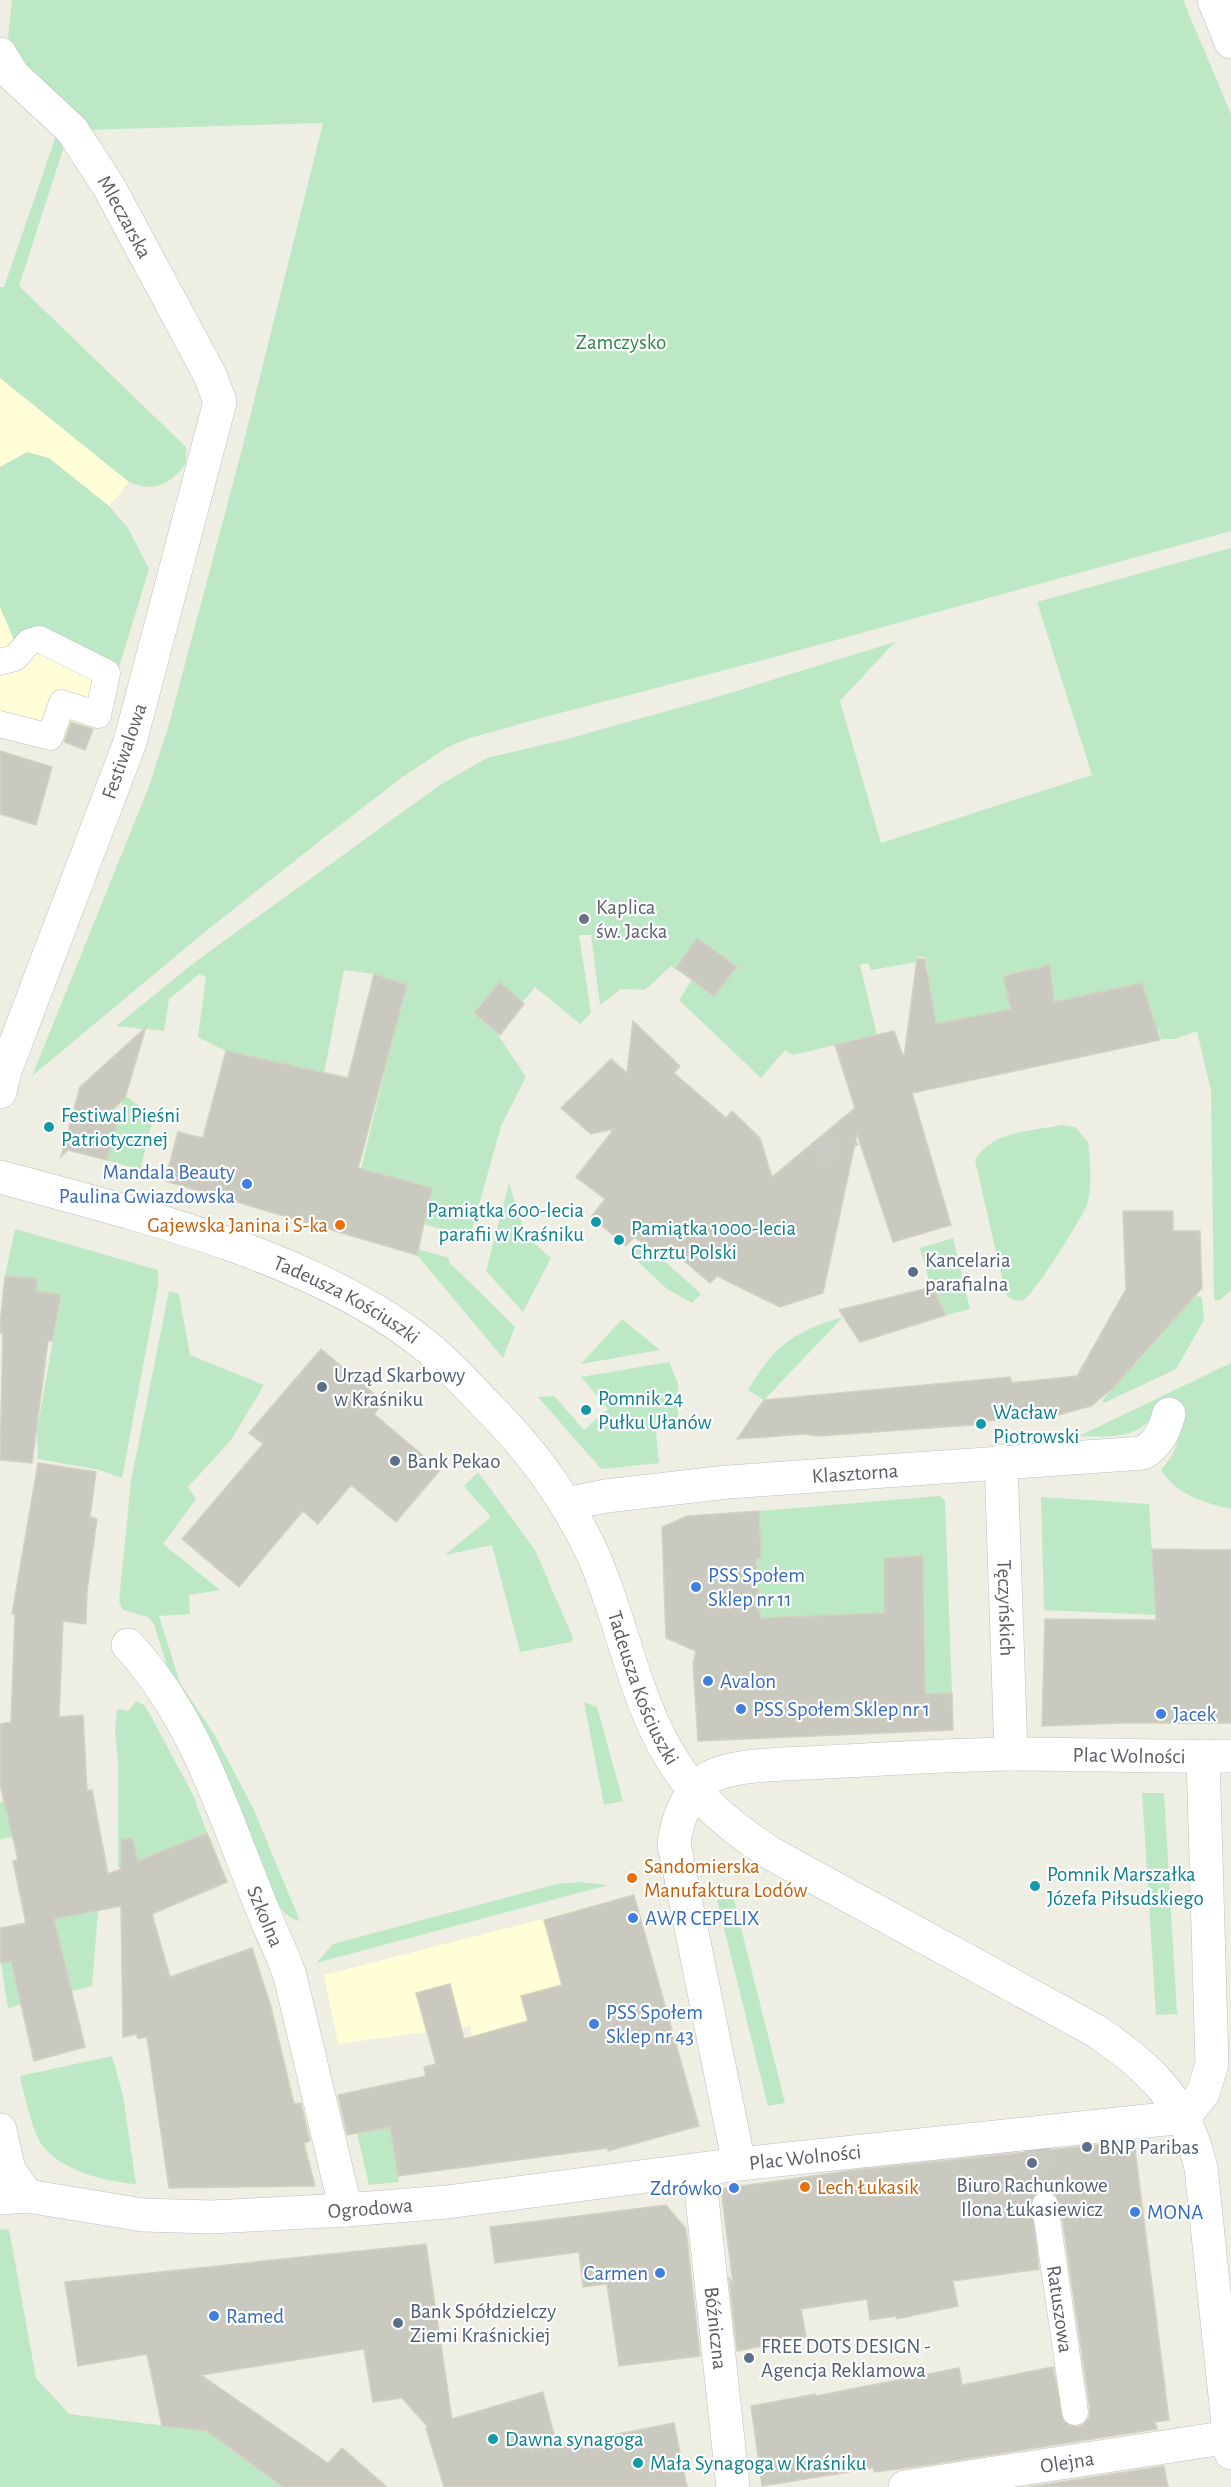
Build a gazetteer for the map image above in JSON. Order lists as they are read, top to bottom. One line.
{"streets":{"street":["Mleczarska","Festiwalowa","Tadeusza Kościuszki","Klasztorna","Tęczyńskich","Plac Wolności","Szkolna","Ogrodowa","Ratuszowa","Bóźniczna","Olejna"]},"crossings":[["Mleczarska","Festiwalowa"],["Tadeusza Kościuszki","Klasztorna"],["Tadeusza Kościuszki","Plac Wolności"],["Klasztorna","Tęczyńskich"],["Tęczyńskich","Plac Wolności"],["Plac Wolności","Ogrodowa"],["Szkolna","Ogrodowa"],["Ogrodowa","Bóźniczna"]],"parks":["Zamczysko"],"places":["Kaplica św. Jacka","Festiwal Pieśni Patriotycznej","Mandala Beauty Paulina Gwiazdowska","Pamiątka 600-lecia parafii w Kraśniku","Gajewska Janina i S-ka","Pamiątka 1000-lecia Chrztu Polski","Kancelaria parafialna","Urząd Skarbowy w Kraśniku","Pomnik 24 Pułku Ułanów","Wacław Piotrowski","Bank Pekao","PSS Społem Sklep nr 11","Avalon","PSS Społem Sklep nr 1","Jacek","Sandomierska Manufaktura Lodów","Pomnik Marszałka Józefa Piłsudskiego","AWR CEPELIX","PSS Społem Sklep nr 43","BNP Paribas","Biuro Rachunkowe Ilona Łukasiewicz","Lech Łukasik","Zdrówko","MONA","Carmen","Ramed","Bank Spółdzielczy Ziemi Kraśnickiej","FREE DOTS DESIGN - Agencja Reklamowa","Dawna synagoga","Mała Synagoga w Kraśniku"]}
